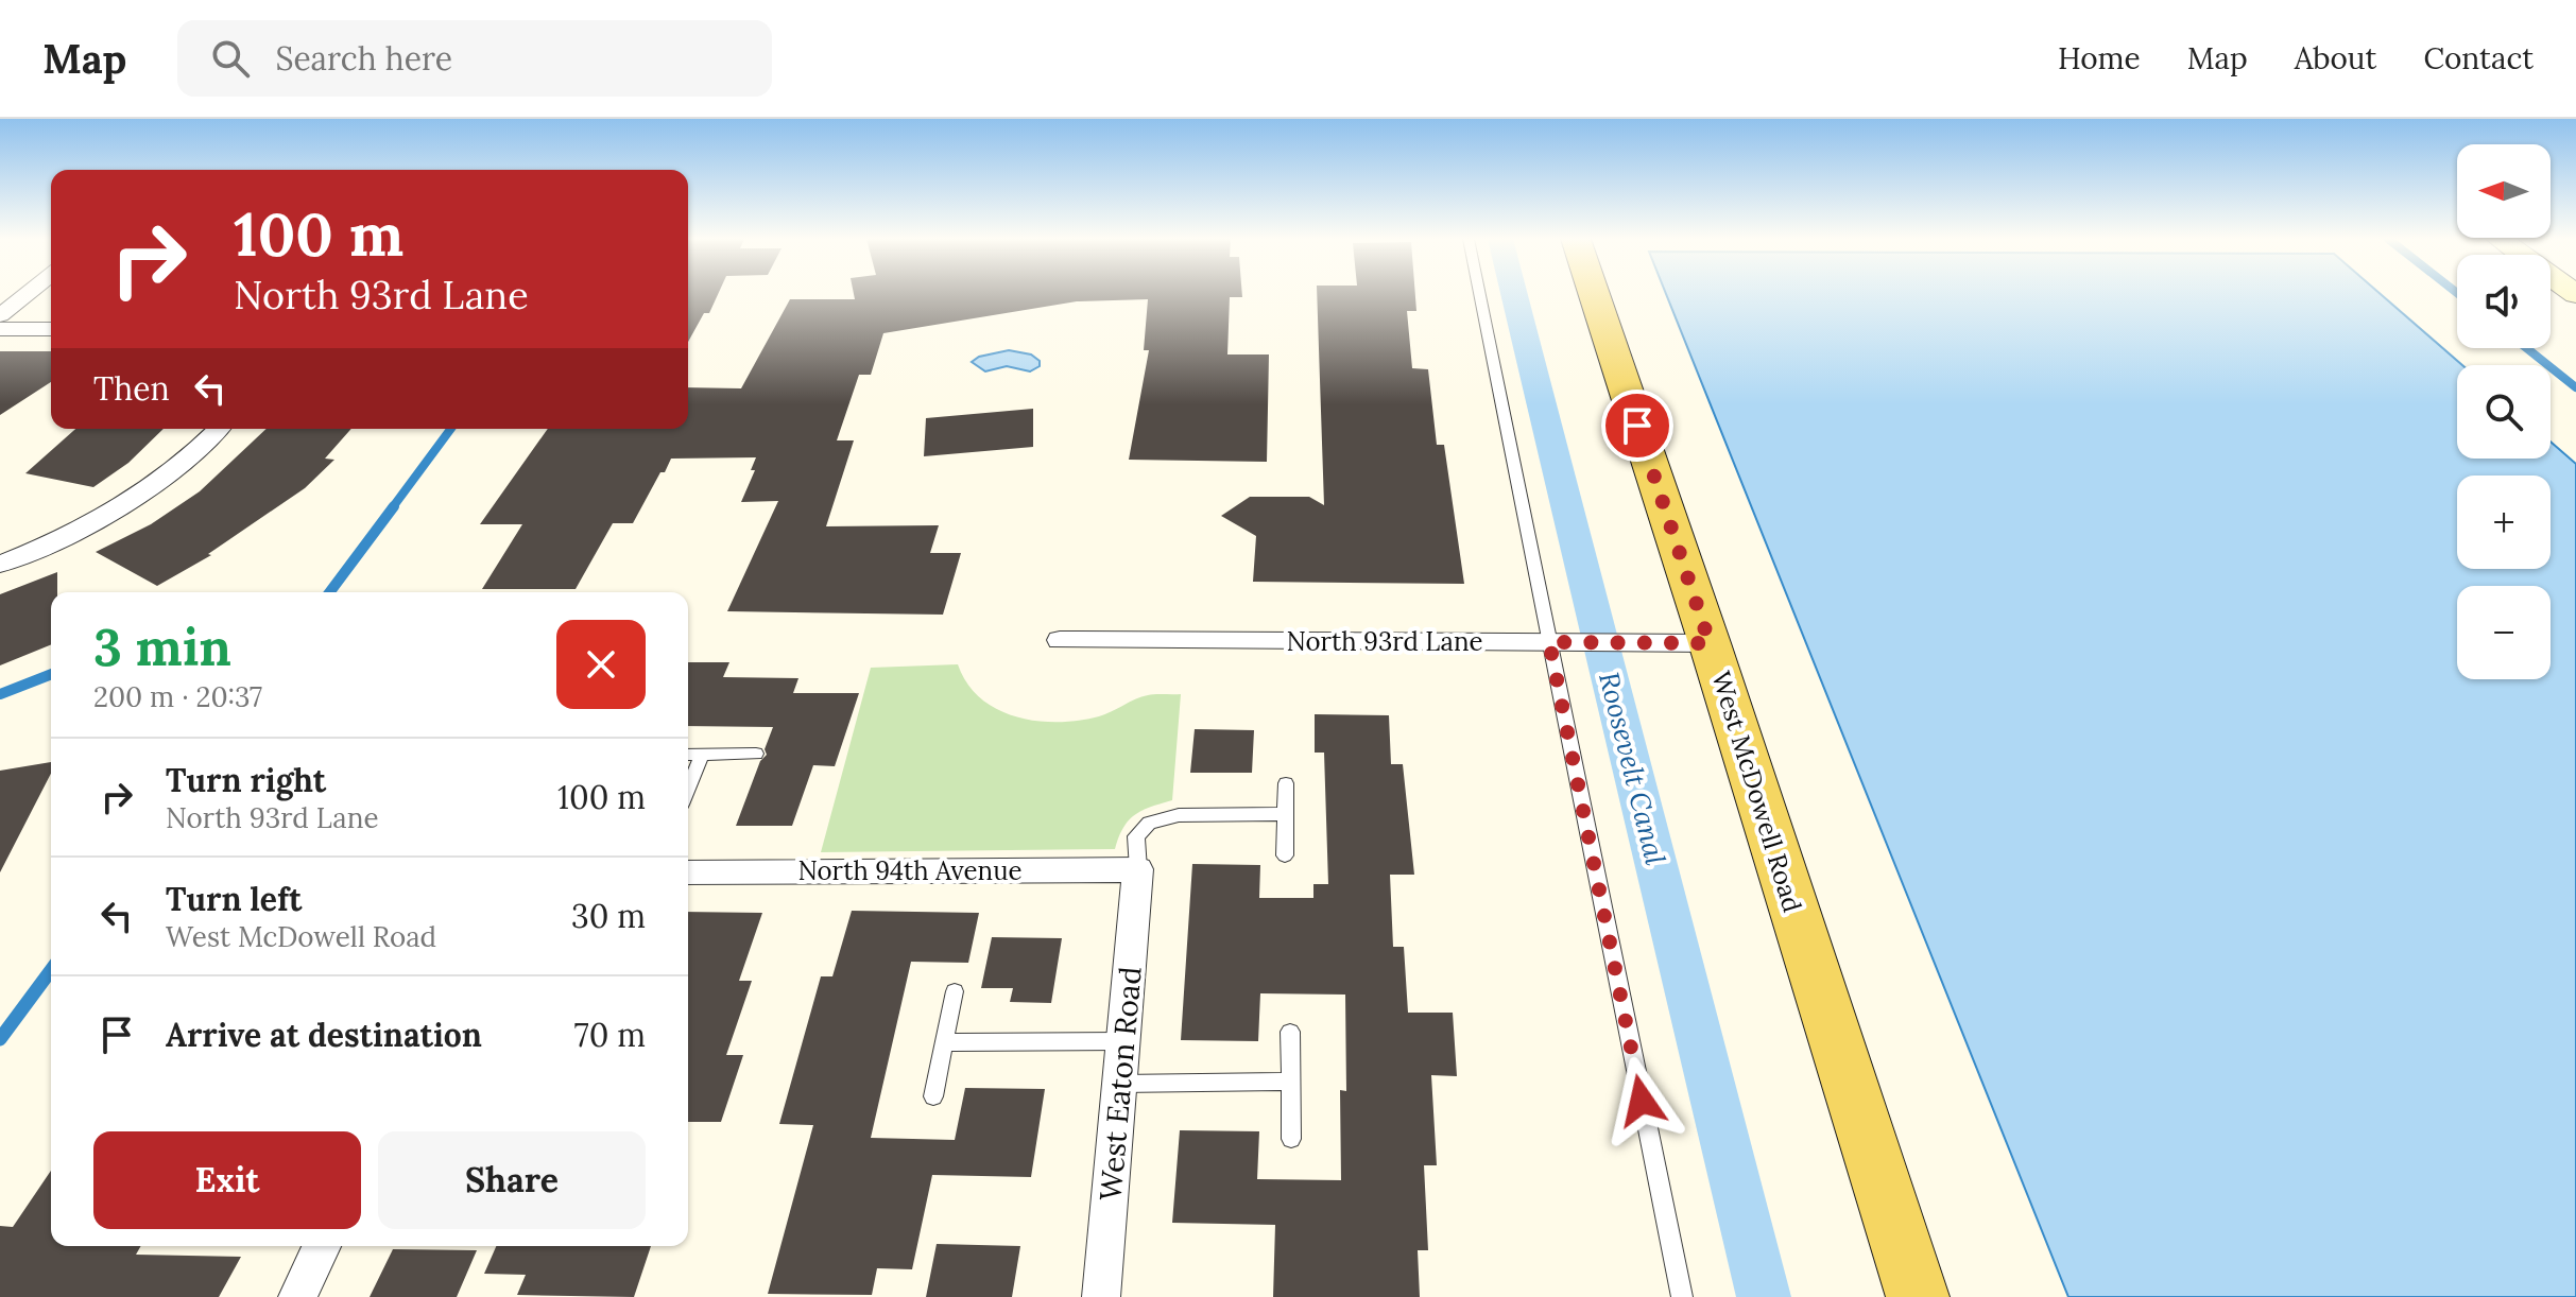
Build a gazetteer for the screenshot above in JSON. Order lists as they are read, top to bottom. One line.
{"streets":{"main road":["West McDowell Road"],"street":["North 93rd Lane","North 94th Avenue","West Eaton Road"]},"crossings":[["North 93rd Lane","West McDowell Road"],["North 94th Avenue","West Eaton Road"]],"water":["Roosevelt Canal"],"north":"left","page":{"header":"Map","search":"Search here","nav":["Home","Map","About","Contact"],"map_buttons":["+","−"],"turn":["100 m","North 93rd Lane"],"then":"Then","heading":["3 min","200 m · 20:37"],"list":[{"name":"Turn right","note":"North 93rd Lane","value":"100 m"},{"name":"Turn left","note":"West McDowell Road","value":"30 m"},{"name":"Arrive at destination","value":"70 m"}],"buttons":["Exit","Share"]}}
